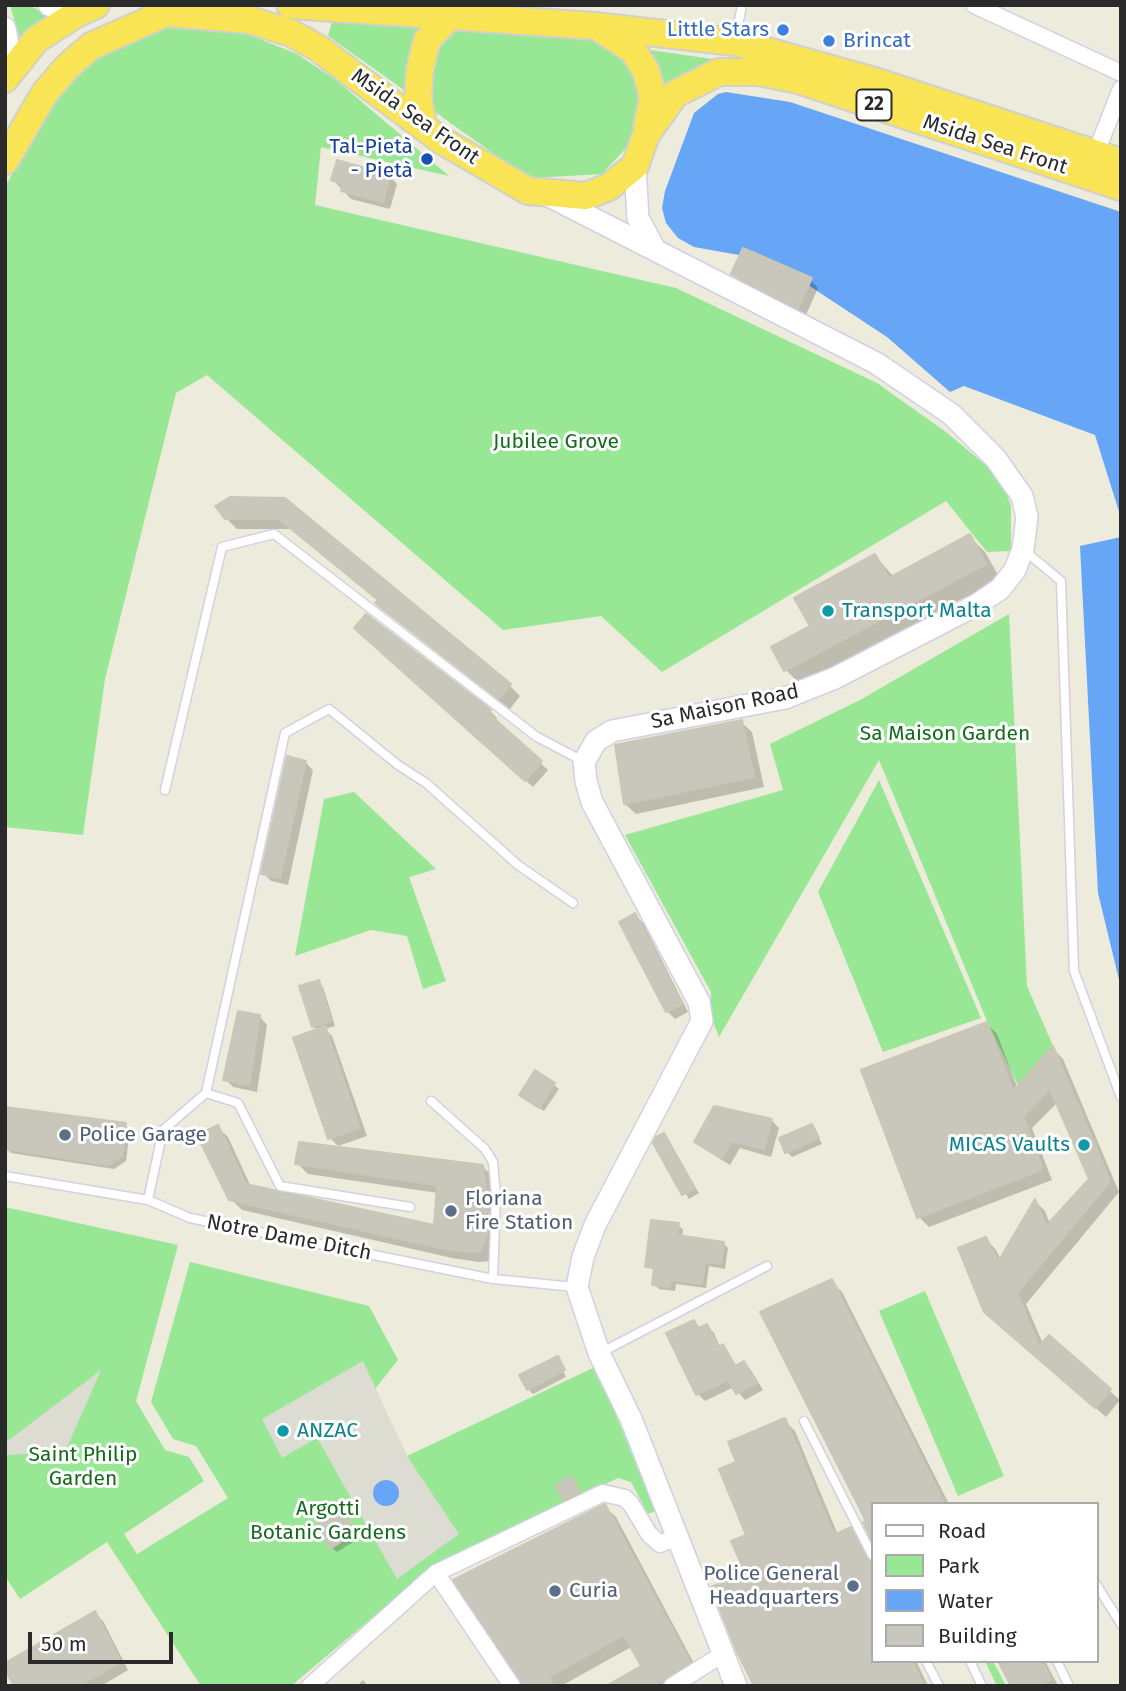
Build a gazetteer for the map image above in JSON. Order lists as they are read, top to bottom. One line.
{"streets":{"highway":["22","Msida Sea Front"],"street":["Sa Maison Road"],"lane":["Notre Dame Ditch"]},"crossings":[["Msida Sea Front","Sa Maison Road"]],"parks":["Jubilee Grove","Sa Maison Garden","Saint Philip Garden","Argotti Botanic Gardens"],"places":["Little Stars","Brincat","Tal-Pietà - Pietà","Transport Malta","Police Garage","MICAS Vaults","Floriana Fire Station","ANZAC","Police General Headquarters","Curia"],"legend":["Road","Park","Water","Building"],"scale_bar":"50 m"}
